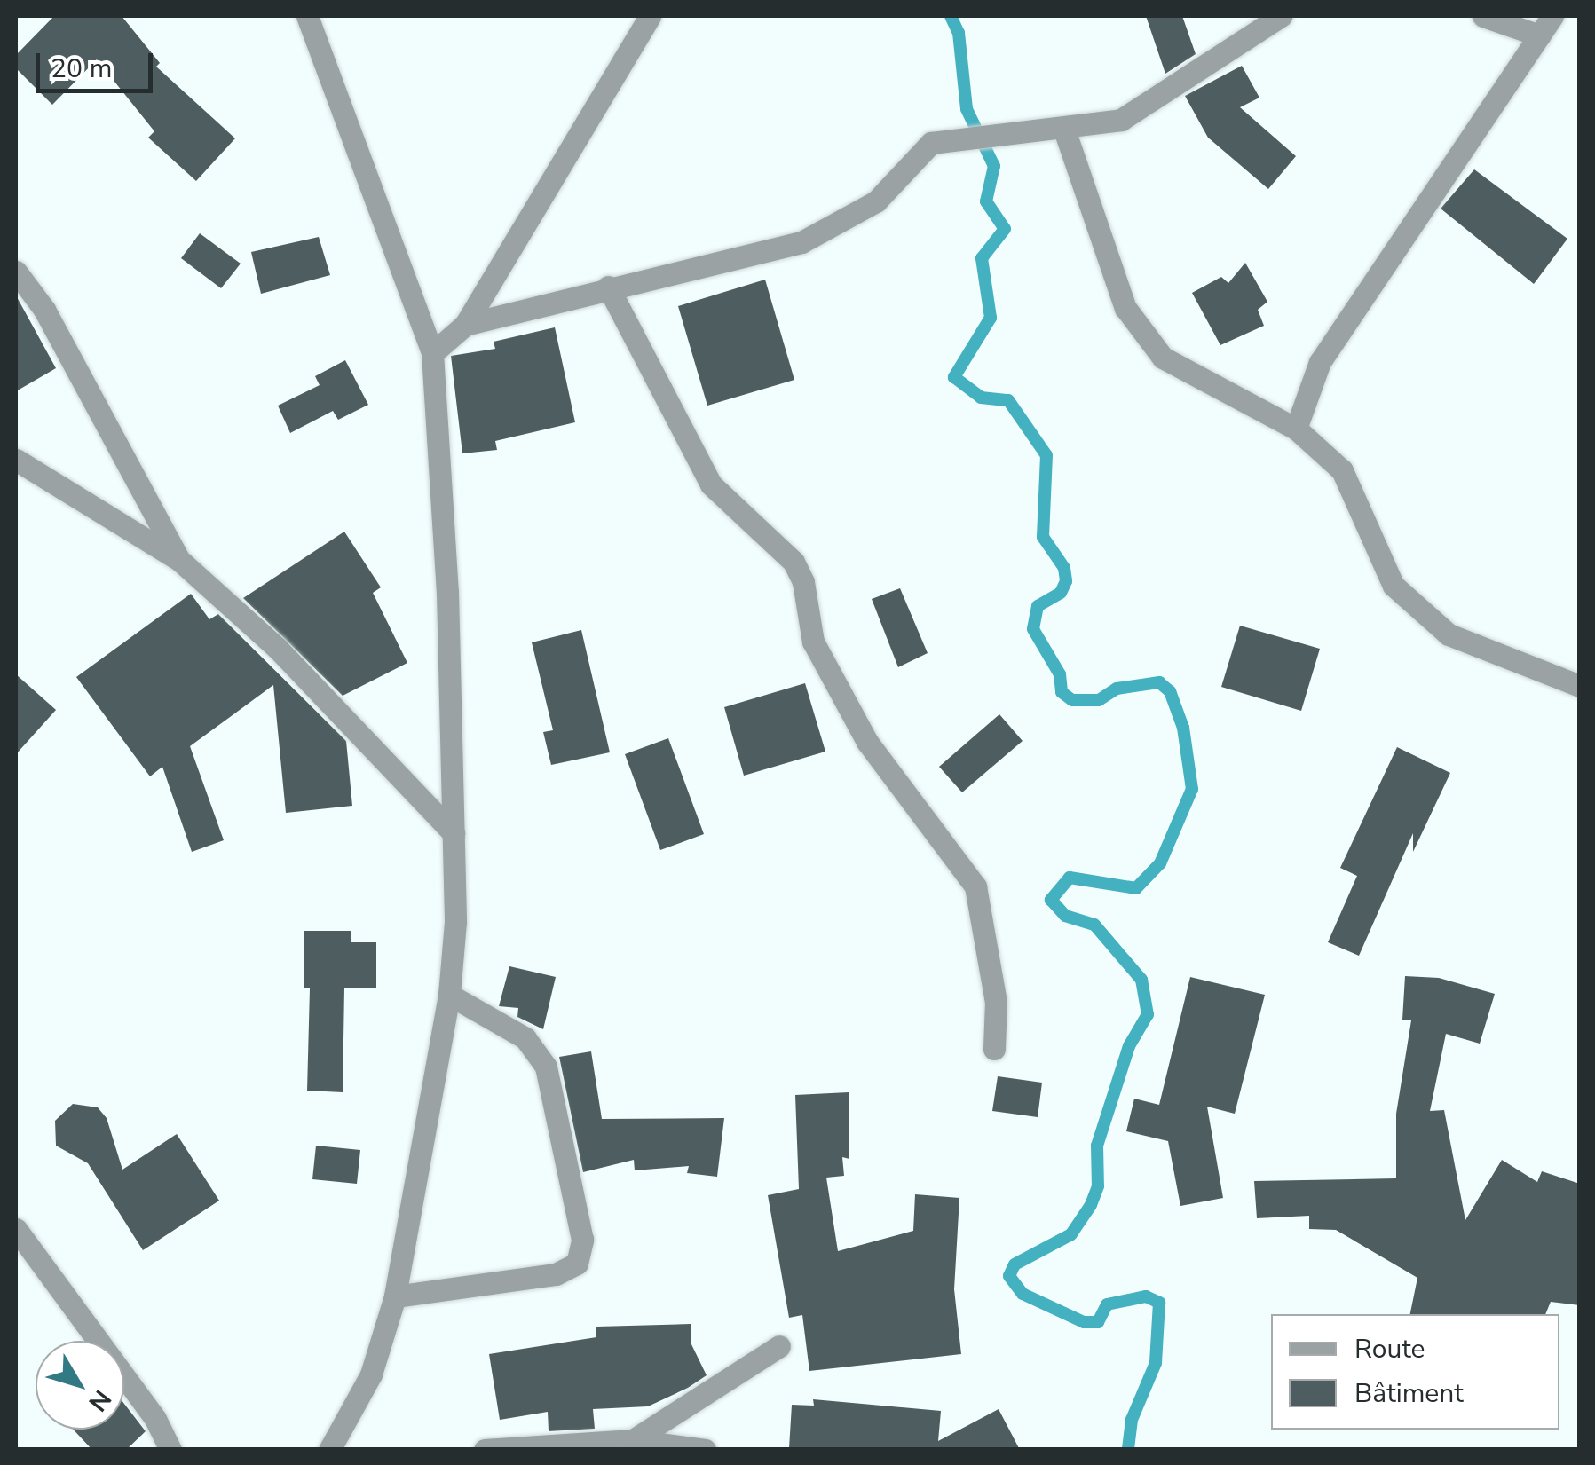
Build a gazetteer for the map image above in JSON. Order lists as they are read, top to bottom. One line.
{"legend":["Route","Bâtiment"],"scale_bar":"20 m","north":"bottom right"}
